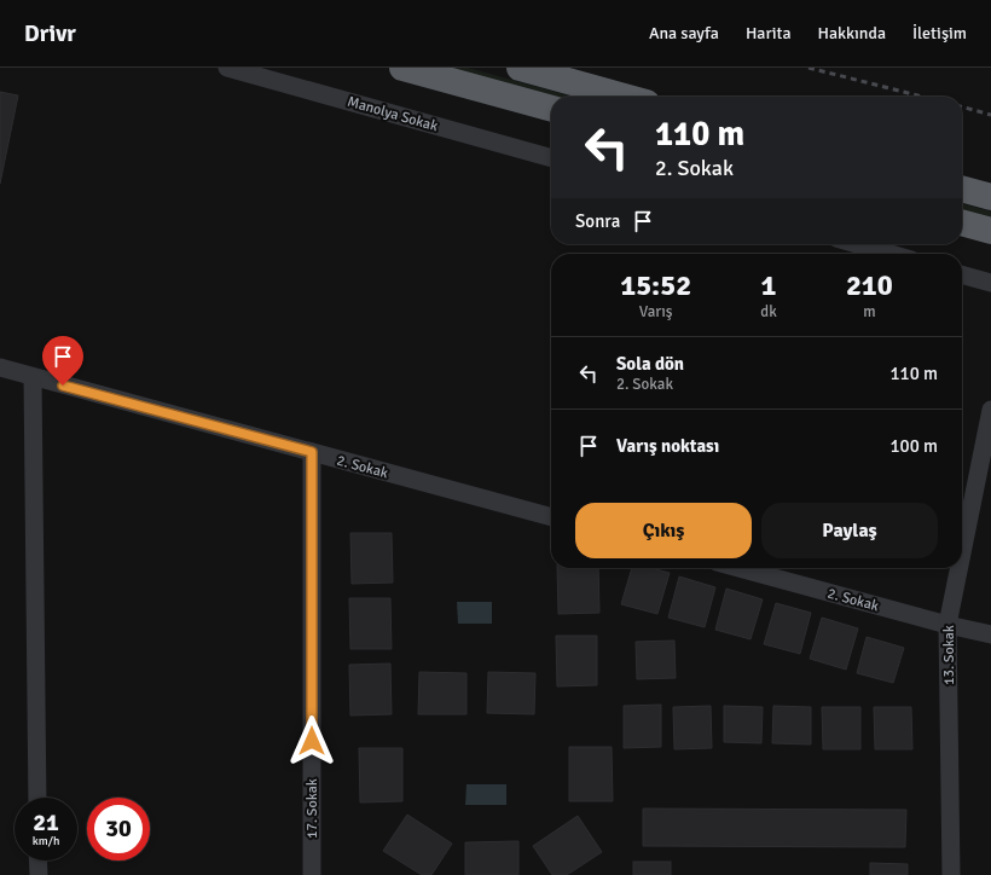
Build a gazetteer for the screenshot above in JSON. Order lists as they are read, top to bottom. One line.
{"streets":{"street":["Manolya Sokak","2. Sokak","13. Sokak","17. Sokak"]},"crossings":[["2. Sokak","13. Sokak"],["2. Sokak","17. Sokak"]],"page":{"header":"Drivr","nav":["Ana sayfa","Harita","Hakkında","İletişim"],"turn":["110 m","2. Sokak"],"then":"Sonra","eta":["15:52","Varış","1","dk","210","m"],"list":[{"name":"Sola dön","note":"2. Sokak","value":"110 m"},{"name":"Varış noktası","value":"100 m"}],"buttons":["Çıkış","Paylaş"],"speed":"21 km/h","limit":"30"}}
